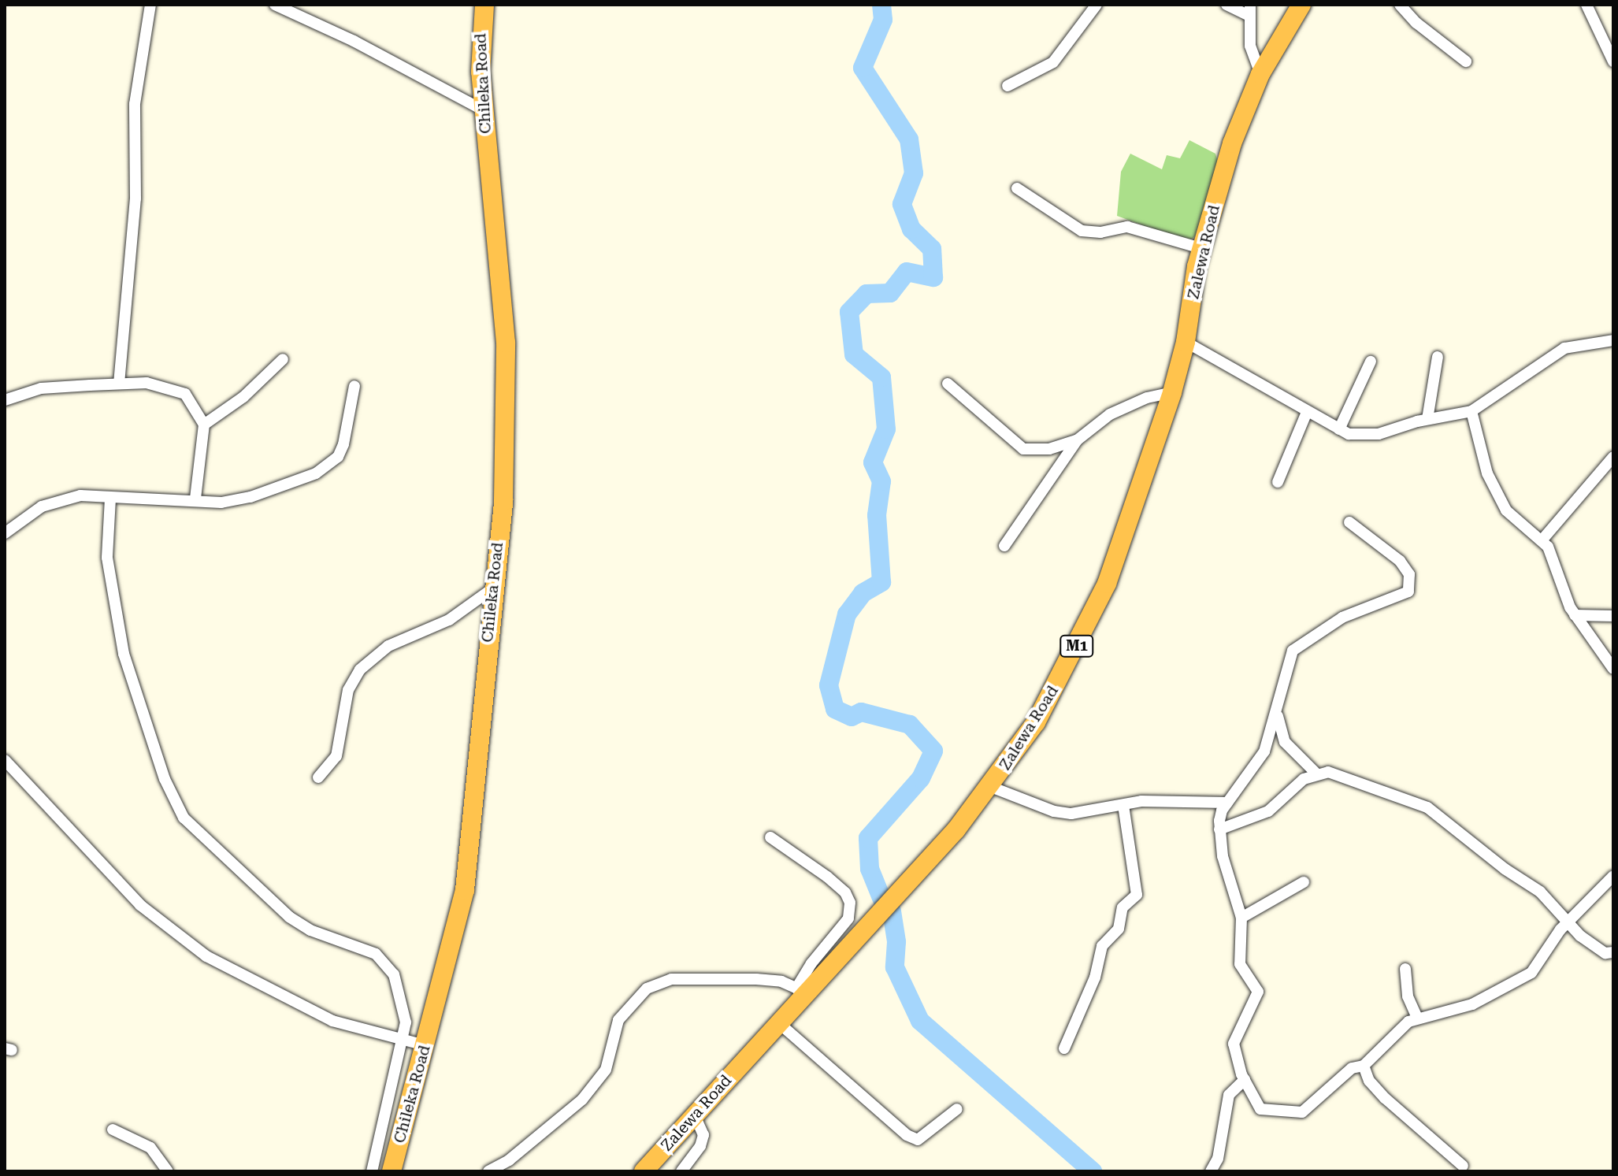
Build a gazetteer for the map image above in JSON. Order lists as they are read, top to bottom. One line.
{"streets":{"highway":["Chileka Road","Zalewa Road","M1"]}}
